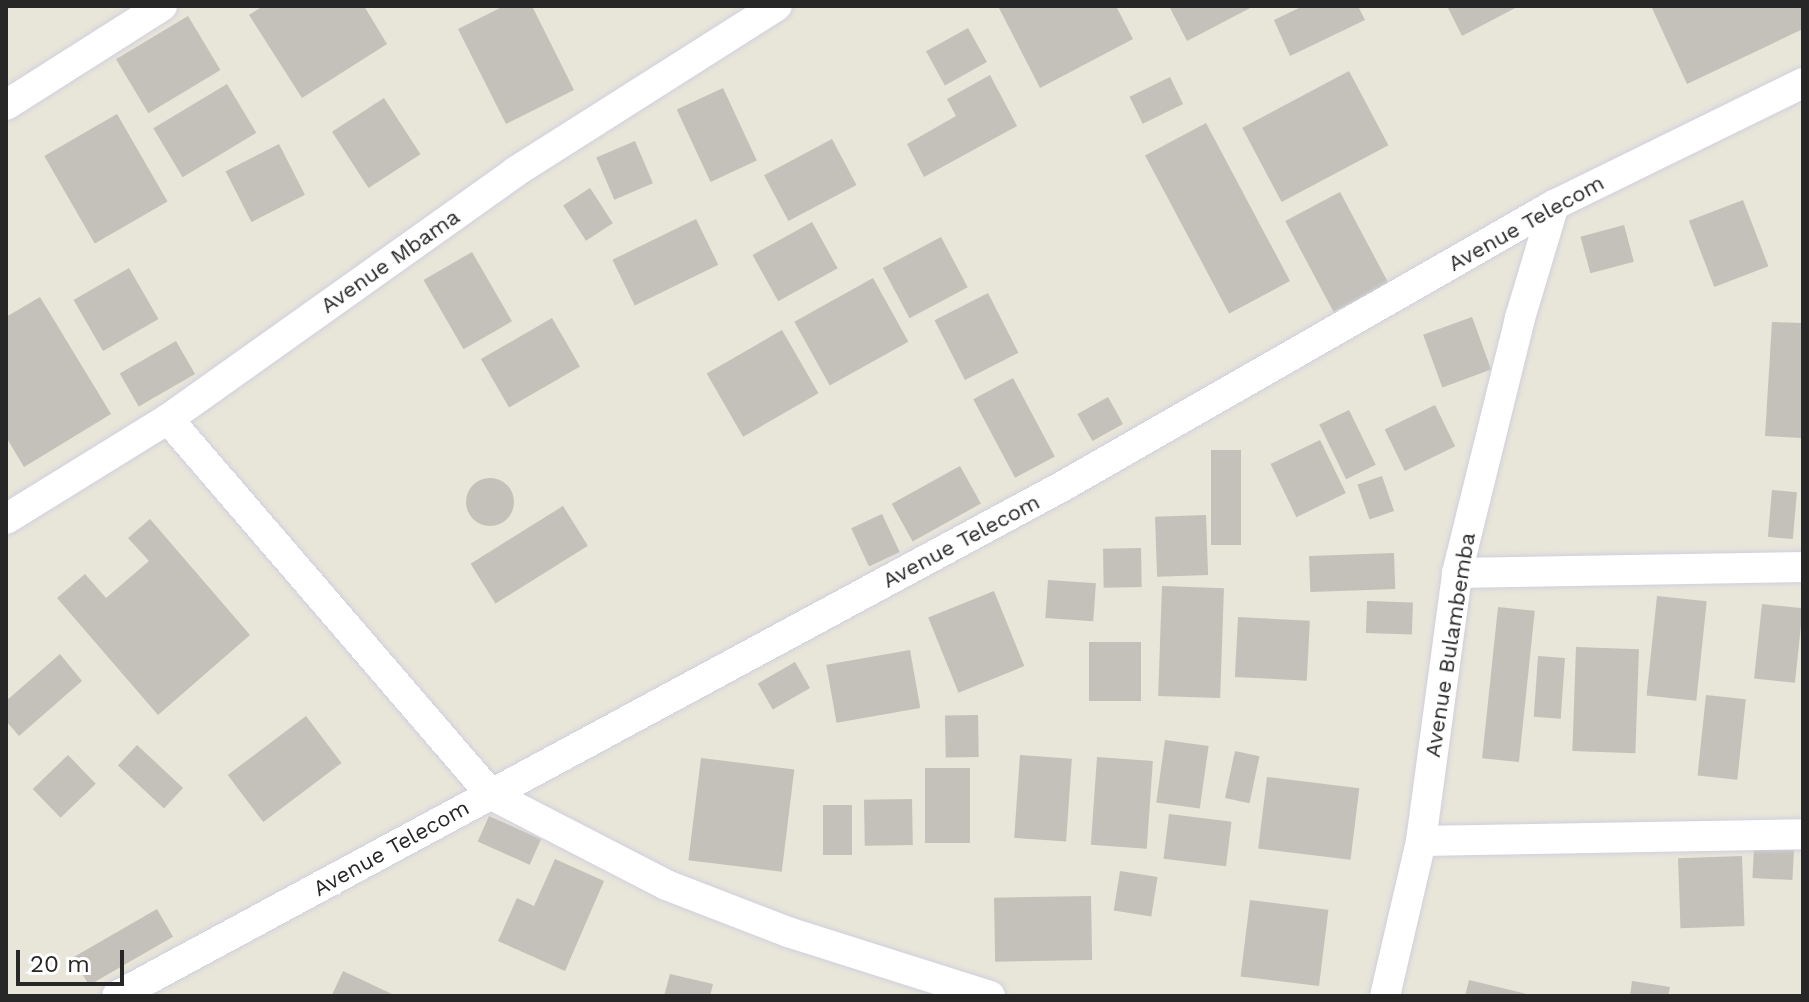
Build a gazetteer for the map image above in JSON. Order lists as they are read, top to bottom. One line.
{"streets":{"street":["Avenue Telecom","Avenue Mbama","Avenue Bulambemba"]},"crossings":[["Avenue Telecom","Avenue Bulambemba"]],"scale_bar":"20 m"}
